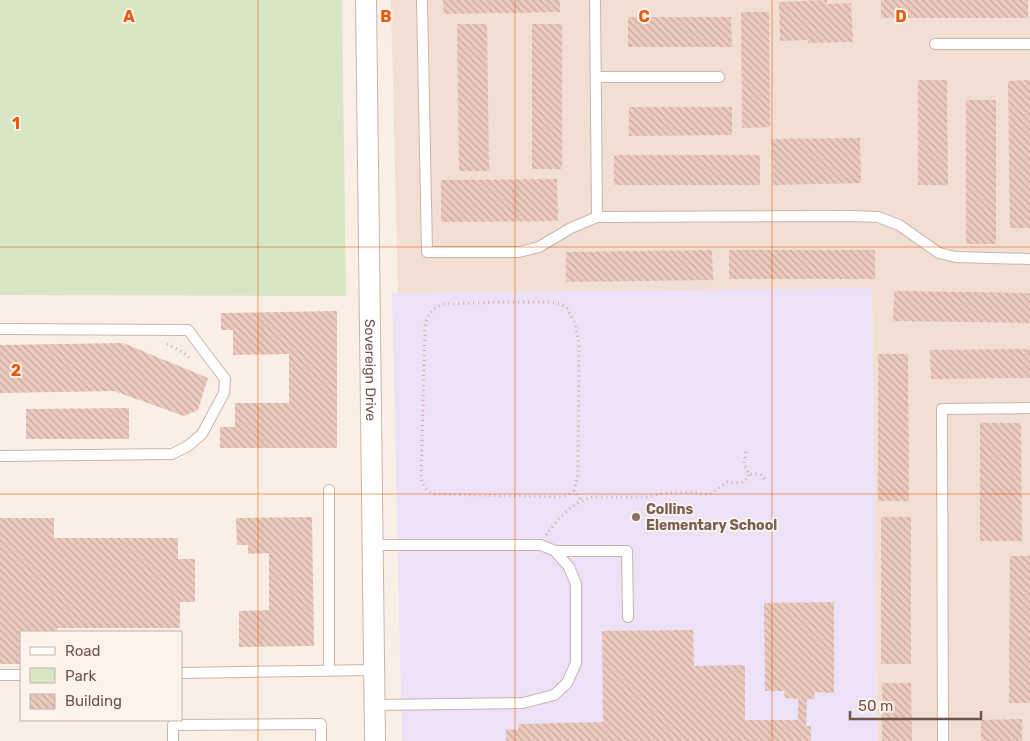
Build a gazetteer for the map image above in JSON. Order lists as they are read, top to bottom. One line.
{"streets":{"street":["Sovereign Drive"]},"places":["Collins Elementary School"],"legend":["Road","Park","Building"],"scale_bar":"50 m","grid":{"columns":["A","B","C","D"],"rows":["1","2"]}}
